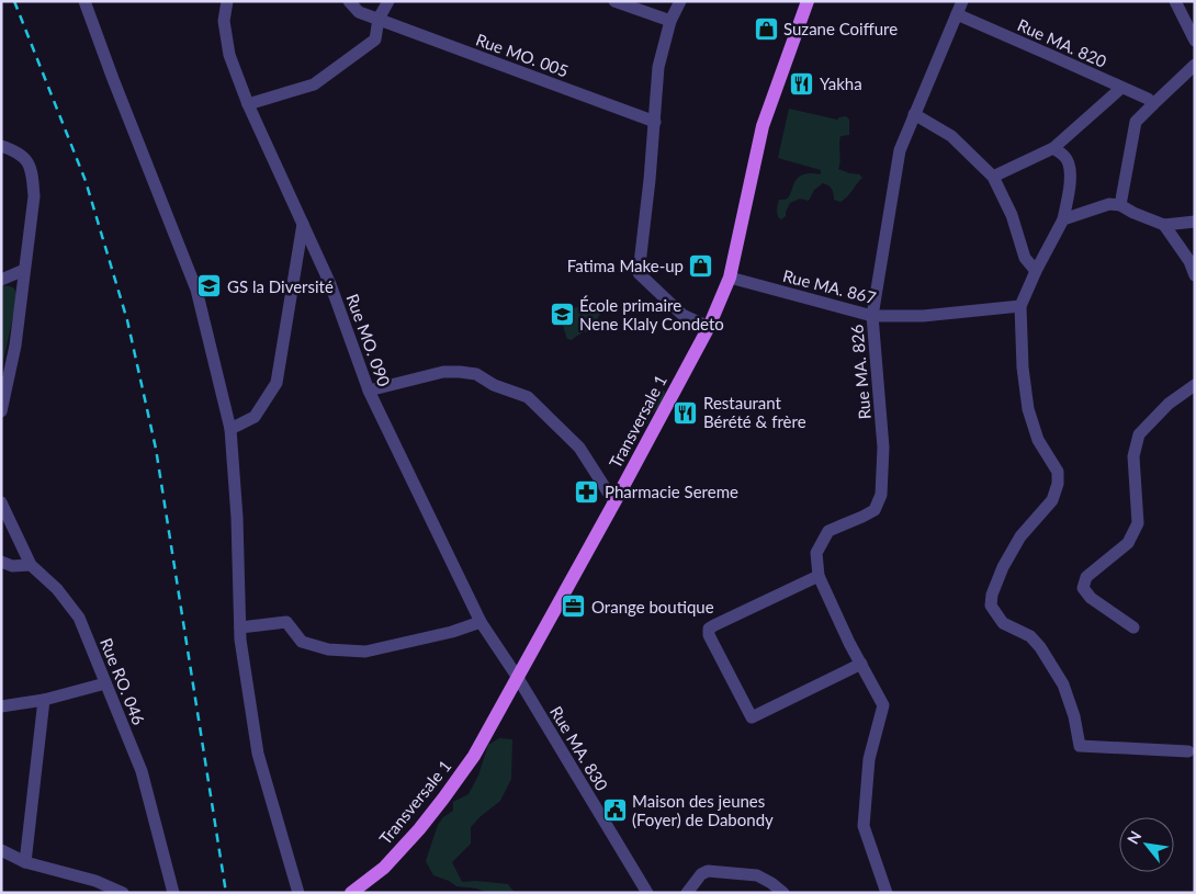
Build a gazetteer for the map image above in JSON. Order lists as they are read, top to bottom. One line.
{"streets":{"main road":["Transversale 1"],"street":["Rue MA. 820","Rue MO. 005","Rue MA. 867","Rue MO. 090","Rue MA. 826","Rue RO. 046","Rue MA. 830"]},"crossings":[["Rue MA. 820","Rue MA. 826"],["Rue MA. 867","Rue MA. 826"],["Rue MA. 867","Transversale 1"],["Rue MO. 090","Transversale 1"],["Rue MO. 090","Rue MA. 830"],["Transversale 1","Rue MA. 830"]],"places":{"shop":["Suzane Coiffure","Fatima Make-up"],"restaurant":["Yakha","Restaurant Bérété & frère"],"school or university":["GS la Diversité","École primaire Nene Klaly Condeto"],"pharmacy":["Pharmacie Sereme"],"office":["Orange boutique"],"public building":["Maison des jeunes (Foyer) de Dabondy"]},"north":"top left"}
